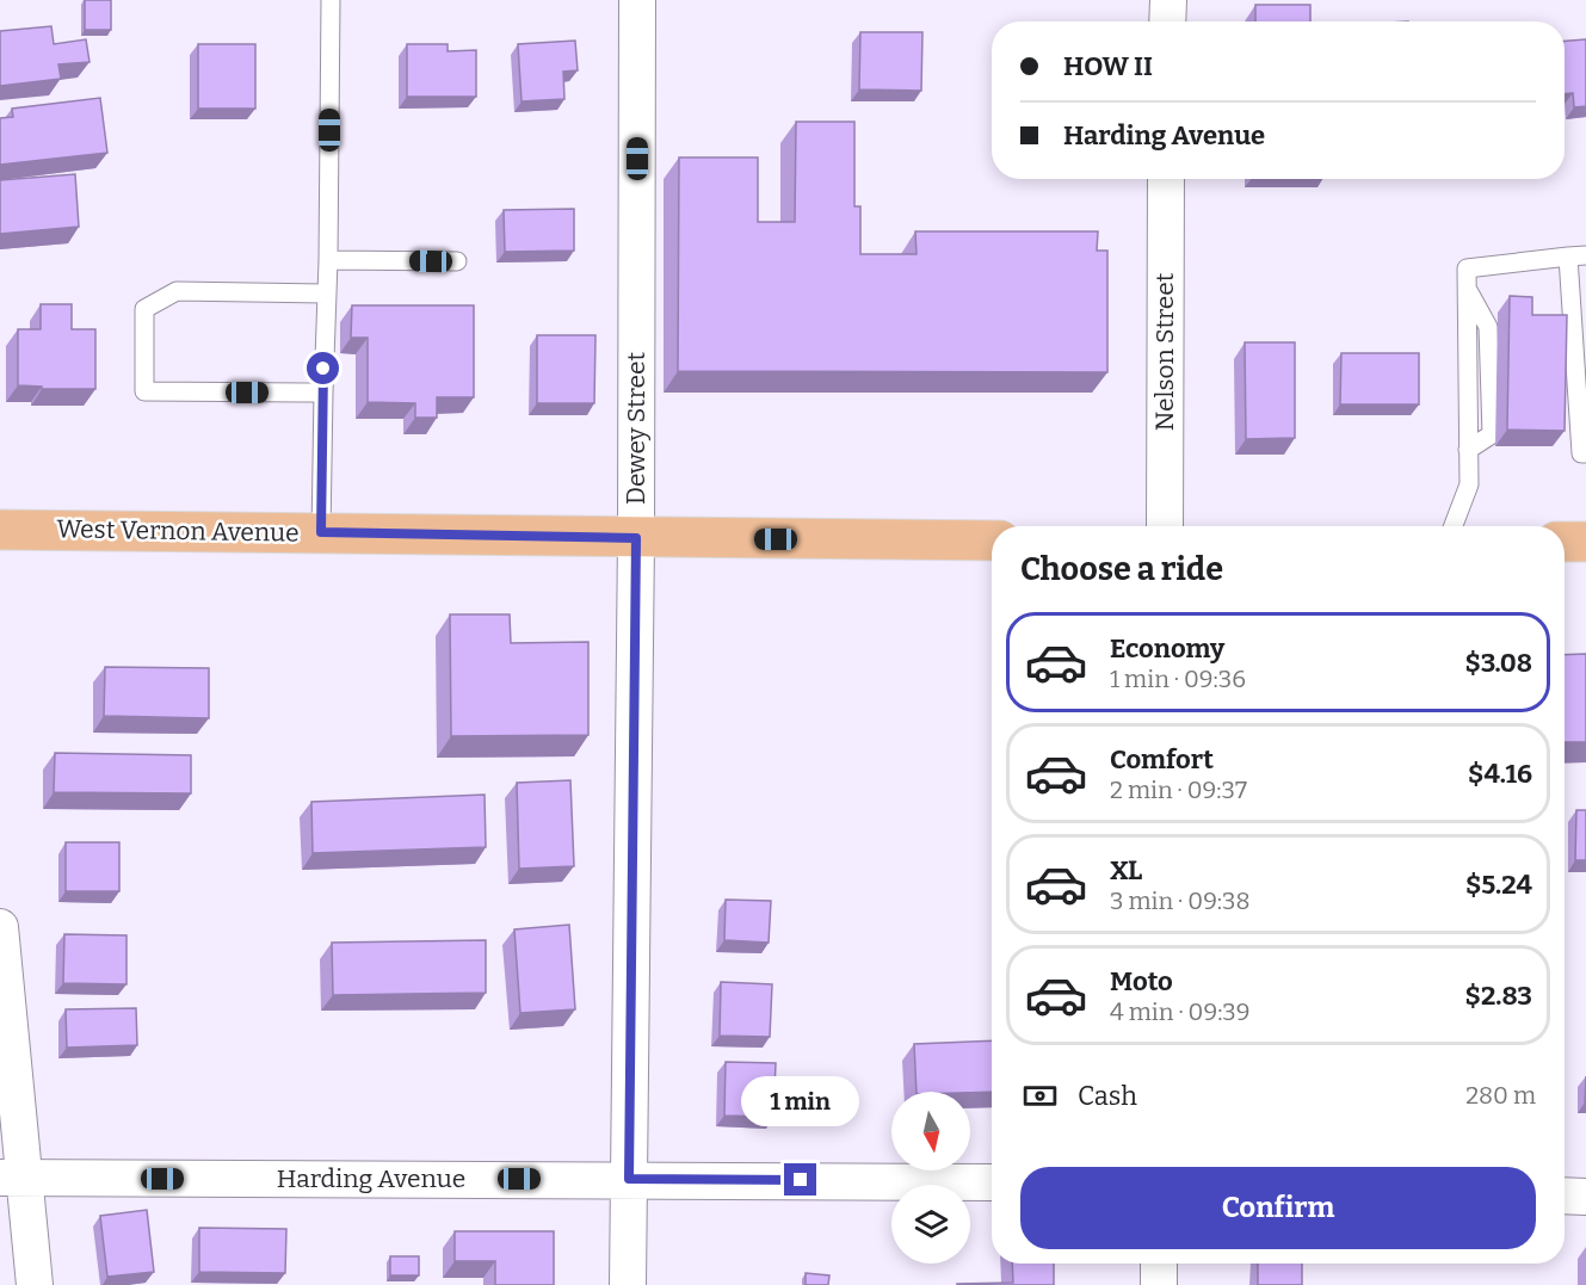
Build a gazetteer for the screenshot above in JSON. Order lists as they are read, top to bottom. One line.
{"streets":{"main road":["West Vernon Avenue"],"street":["Nelson Street","Dewey Street","Harding Avenue"]},"crossings":[["Dewey Street","West Vernon Avenue"],["Dewey Street","Harding Avenue"]],"north":"bottom","page":{"banner":["HOW II","Harding Avenue"],"heading":"Choose a ride","list":[{"name":"Economy","note":"1 min · 09:36","value":"$3.08"},{"name":"Comfort","note":"2 min · 09:37","value":"$4.16"},{"name":"XL","note":"3 min · 09:38","value":"$5.24"},{"name":"Moto","note":"4 min · 09:39","value":"$2.83"}],"pay":["Cash","280 m"],"bubble":"1 min","buttons":"Confirm"}}
